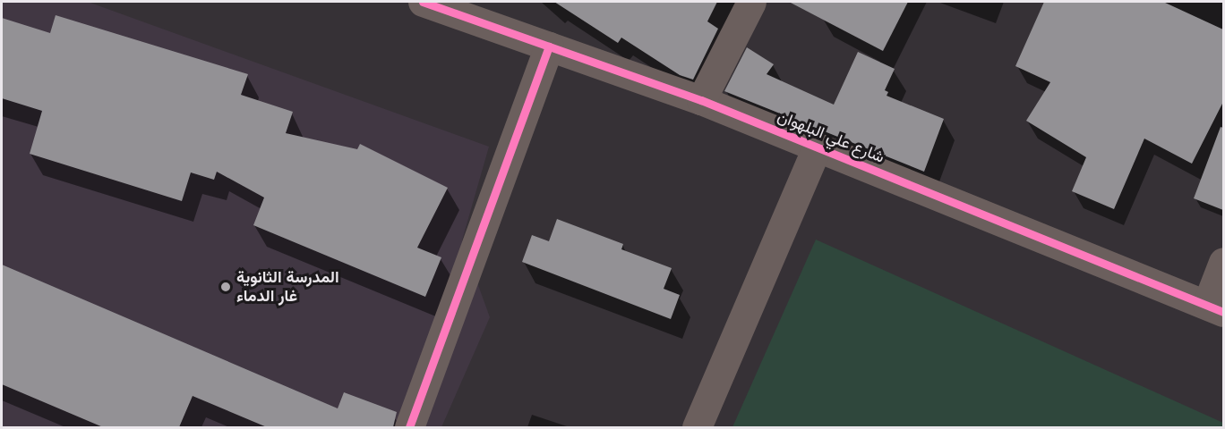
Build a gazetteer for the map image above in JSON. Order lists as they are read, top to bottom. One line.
{"streets":{"street":["شارع علي البلهوان"]},"places":["المدرسة الثانوية غار الدماء"]}
